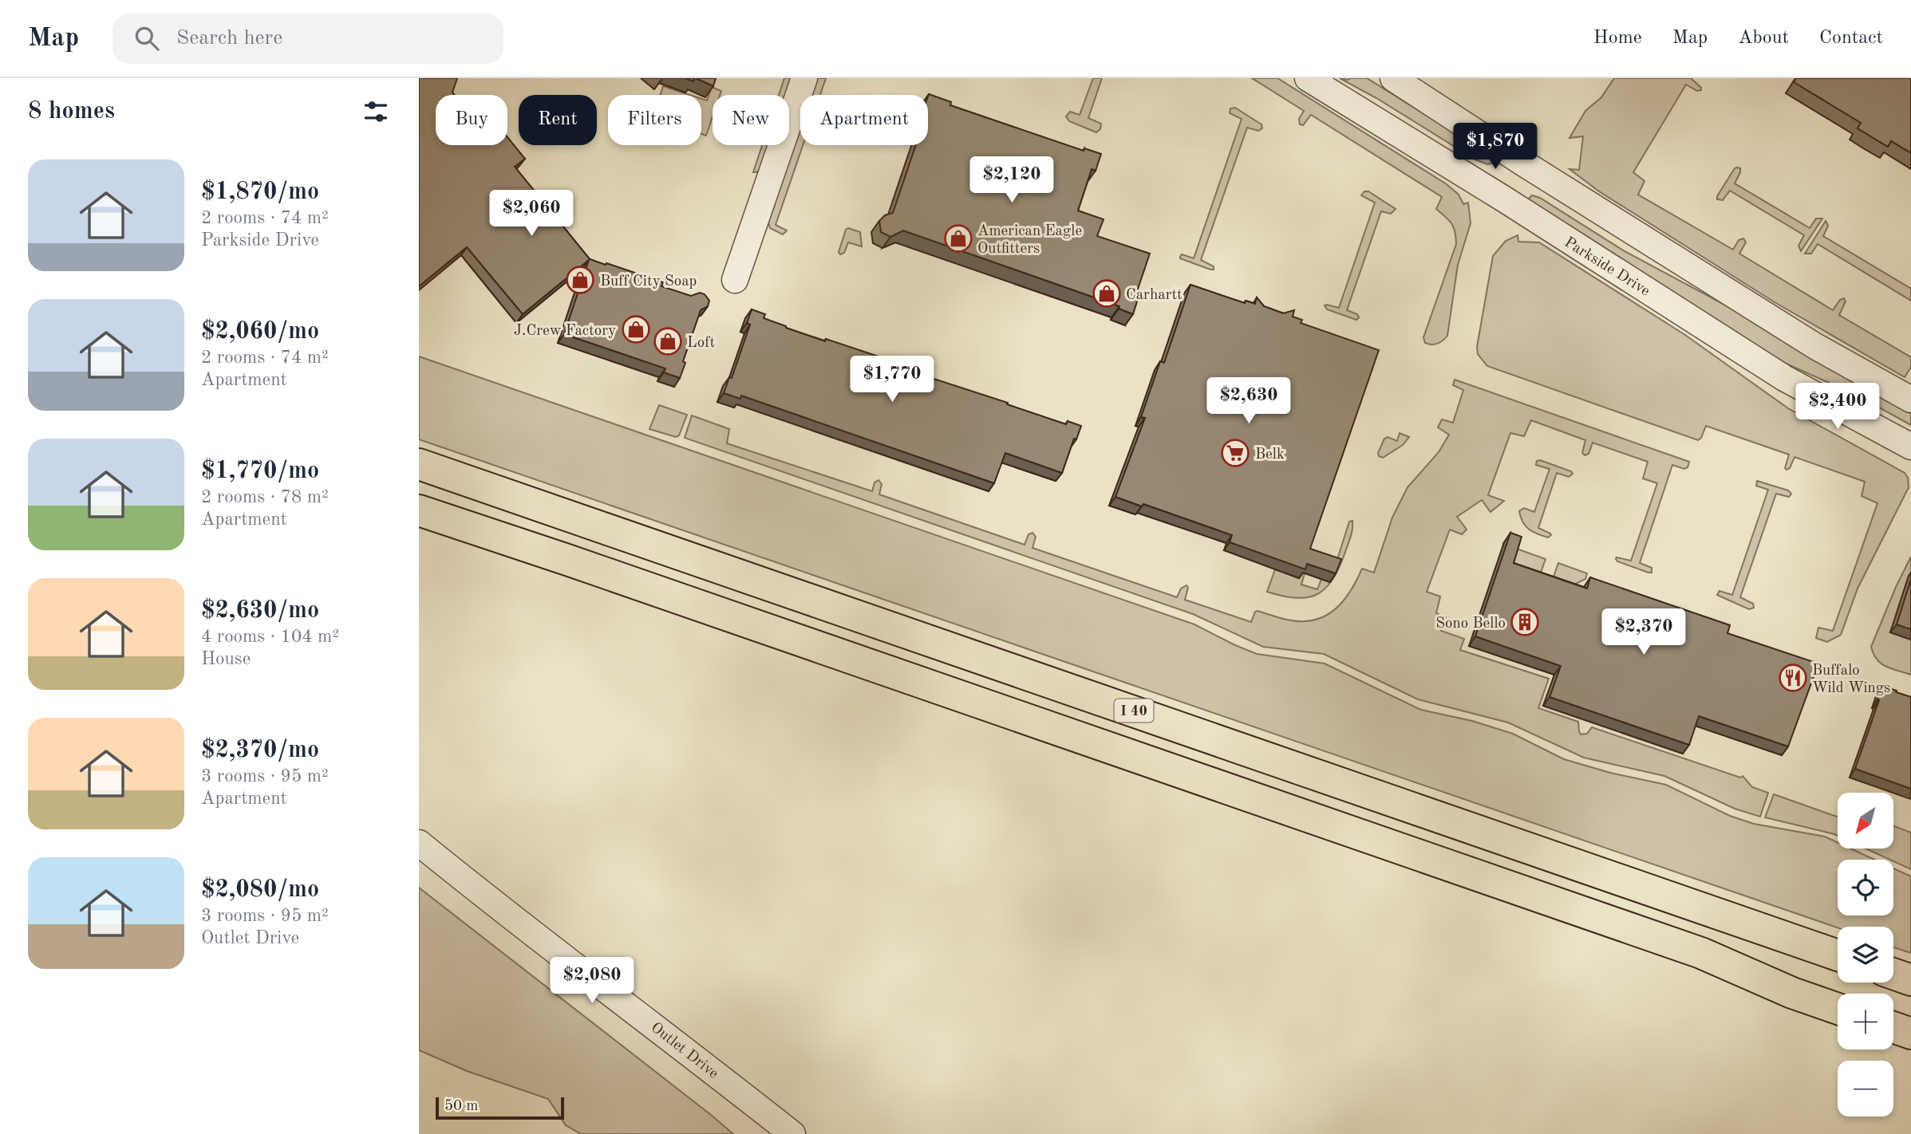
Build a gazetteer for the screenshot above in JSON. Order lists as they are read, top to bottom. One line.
{"streets":{"highway":["I 40"],"street":["Parkside Drive","Outlet Drive"]},"places":{"shop":["American Eagle Outfitters","Buff City Soap","Carhartt","J.Crew Factory","Loft"],"supermarket":["Belk"],"building":["Sono Bello"],"restaurant":["Buffalo Wild Wings"]},"scale_bar":"50 m","north":"bottom left","page":{"header":"Map","search":"Search here","nav":["Home","Map","About","Contact"],"heading":"8 homes","chip":["Buy","Rent","Filters","New","Apartment"],"price":["$1,870","$2,120","$2,060","$1,770","$2,630","$2,400","$2,370","$2,080"],"list":[{"name":"$1,870/mo","note":"2 rooms · 74 m² · Parkside Drive"},{"name":"$2,060/mo","note":"2 rooms · 74 m² · Apartment"},{"name":"$1,770/mo","note":"2 rooms · 78 m² · Apartment"},{"name":"$2,630/mo","note":"4 rooms · 104 m² · House"},{"name":"$2,370/mo","note":"3 rooms · 95 m² · Apartment"},{"name":"$2,080/mo","note":"3 rooms · 95 m² · Outlet Drive"}],"map_buttons":["+","−"],"scale":"50 m"}}
